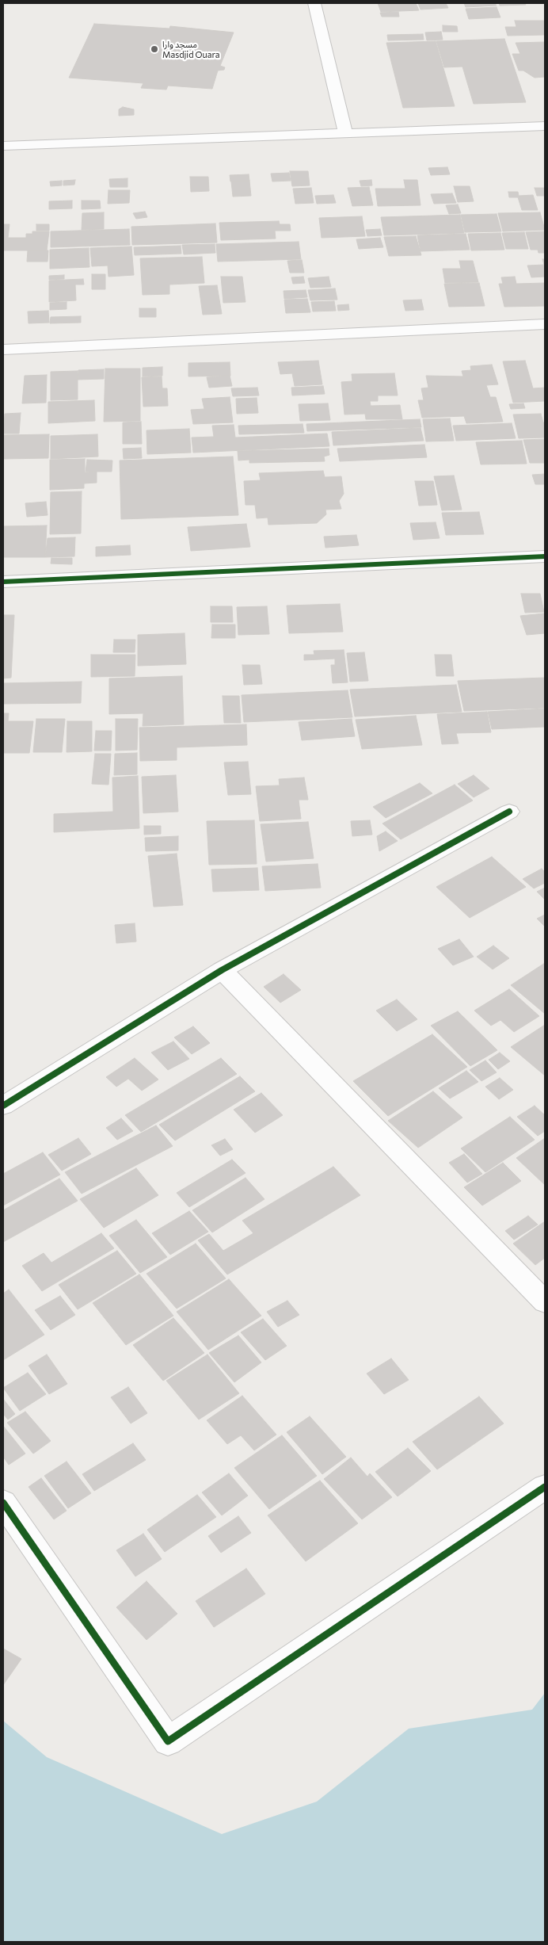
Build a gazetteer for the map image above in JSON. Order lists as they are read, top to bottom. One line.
{"places":["مسجد وارا Masdjid Ouara"]}
